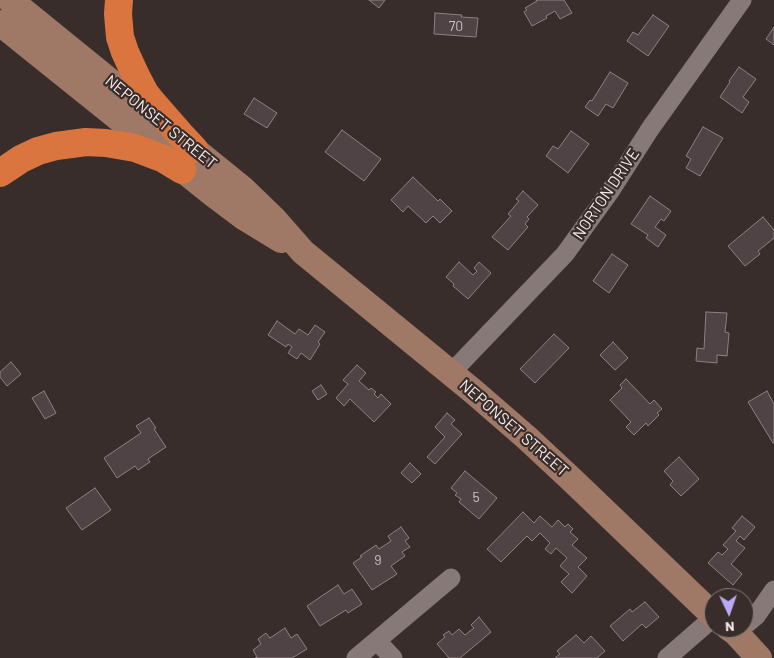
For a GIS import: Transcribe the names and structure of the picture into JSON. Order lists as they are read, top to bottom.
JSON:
{
  "streets": {
    "main road": ["NEPONSET STREET"],
    "street": ["NORTON DRIVE"]
  },
  "crossings": [
    ["NEPONSET STREET", "NORTON DRIVE"]
  ],
  "house_numbers": ["70", "5", "9"],
  "north": "bottom"
}
